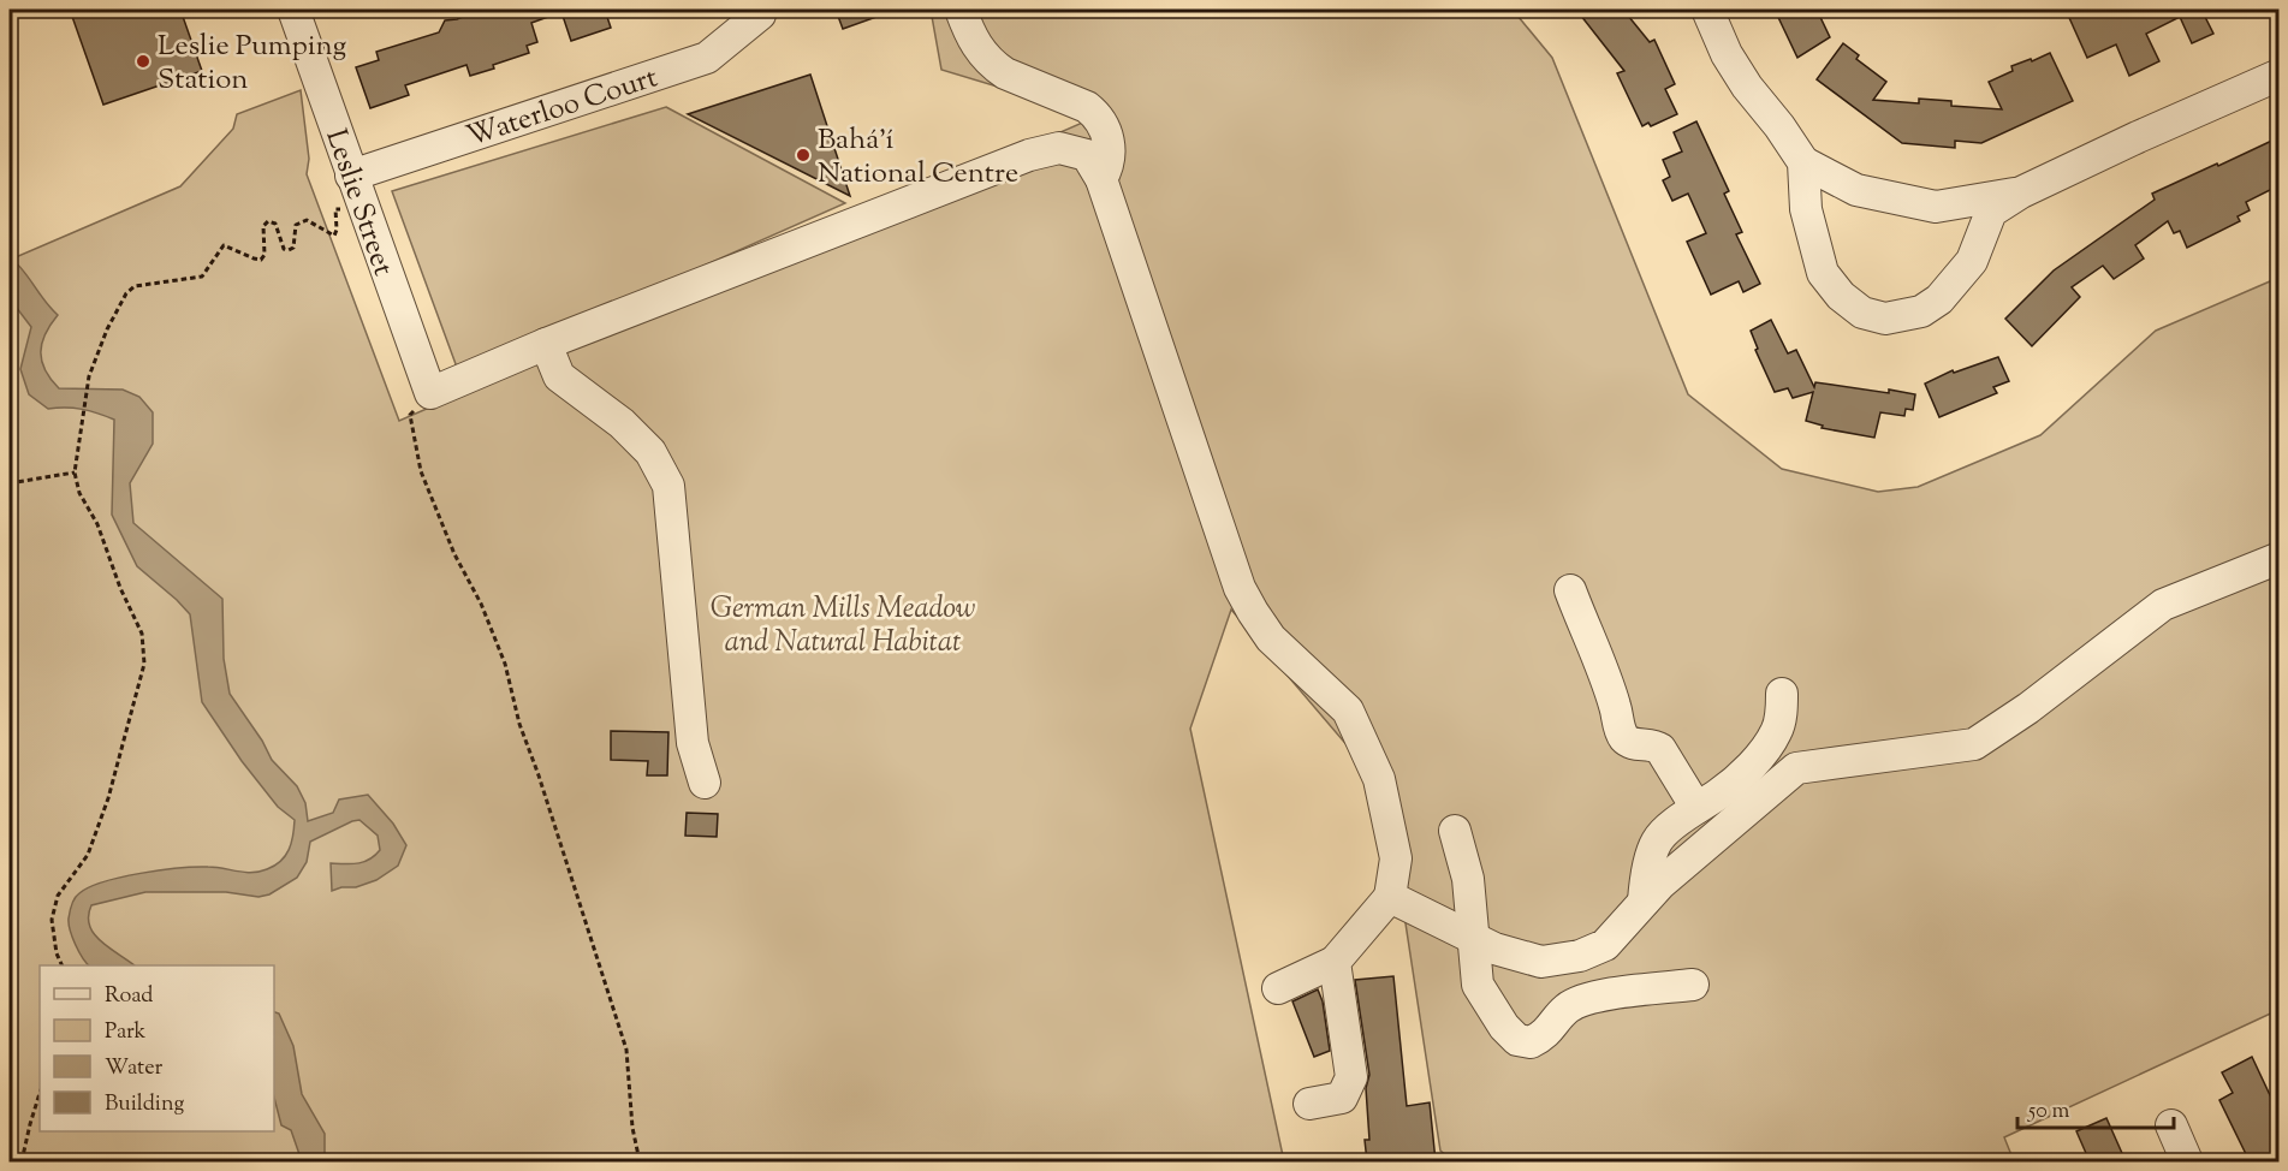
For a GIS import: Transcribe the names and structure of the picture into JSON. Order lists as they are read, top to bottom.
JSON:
{
  "streets": {
    "street": ["Waterloo Court", "Leslie Street"]
  },
  "crossings": [
    ["Waterloo Court", "Leslie Street"]
  ],
  "parks": ["German Mills Meadow and Natural Habitat"],
  "places": ["Leslie Pumping Station", "Bahá'í National Centre"],
  "legend": [
    "Road",
    "Park",
    "Water",
    "Building"
  ],
  "scale_bar": "50 m"
}
